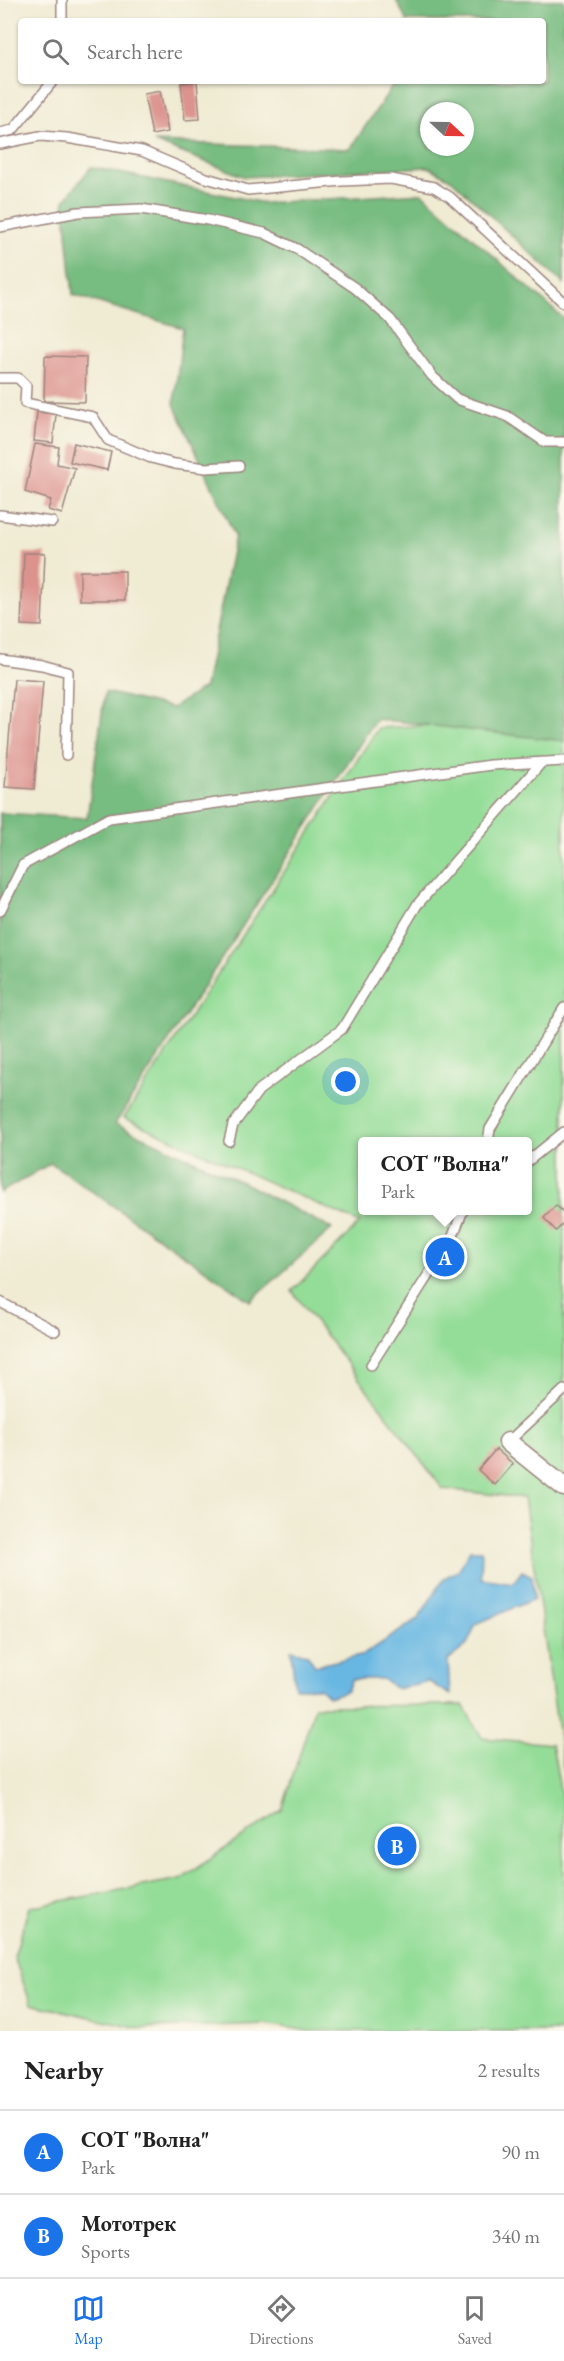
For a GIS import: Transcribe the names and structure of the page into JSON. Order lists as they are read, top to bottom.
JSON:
{
  "north": "right",
  "page": {
    "search": "Search here",
    "popup": ["СОТ \"Волна\"", "Park"],
    "pins": ["A", "B"],
    "heading": ["Nearby", "2 results"],
    "list": [
      {
        "mark": "A",
        "name": "СОТ \"Волна\"",
        "note": "Park",
        "value": "90 m"
      },
      {
        "mark": "B",
        "name": "Мототрек",
        "note": "Sports",
        "value": "340 m"
      }
    ],
    "nav": ["Map", "Directions", "Saved"]
  }
}
